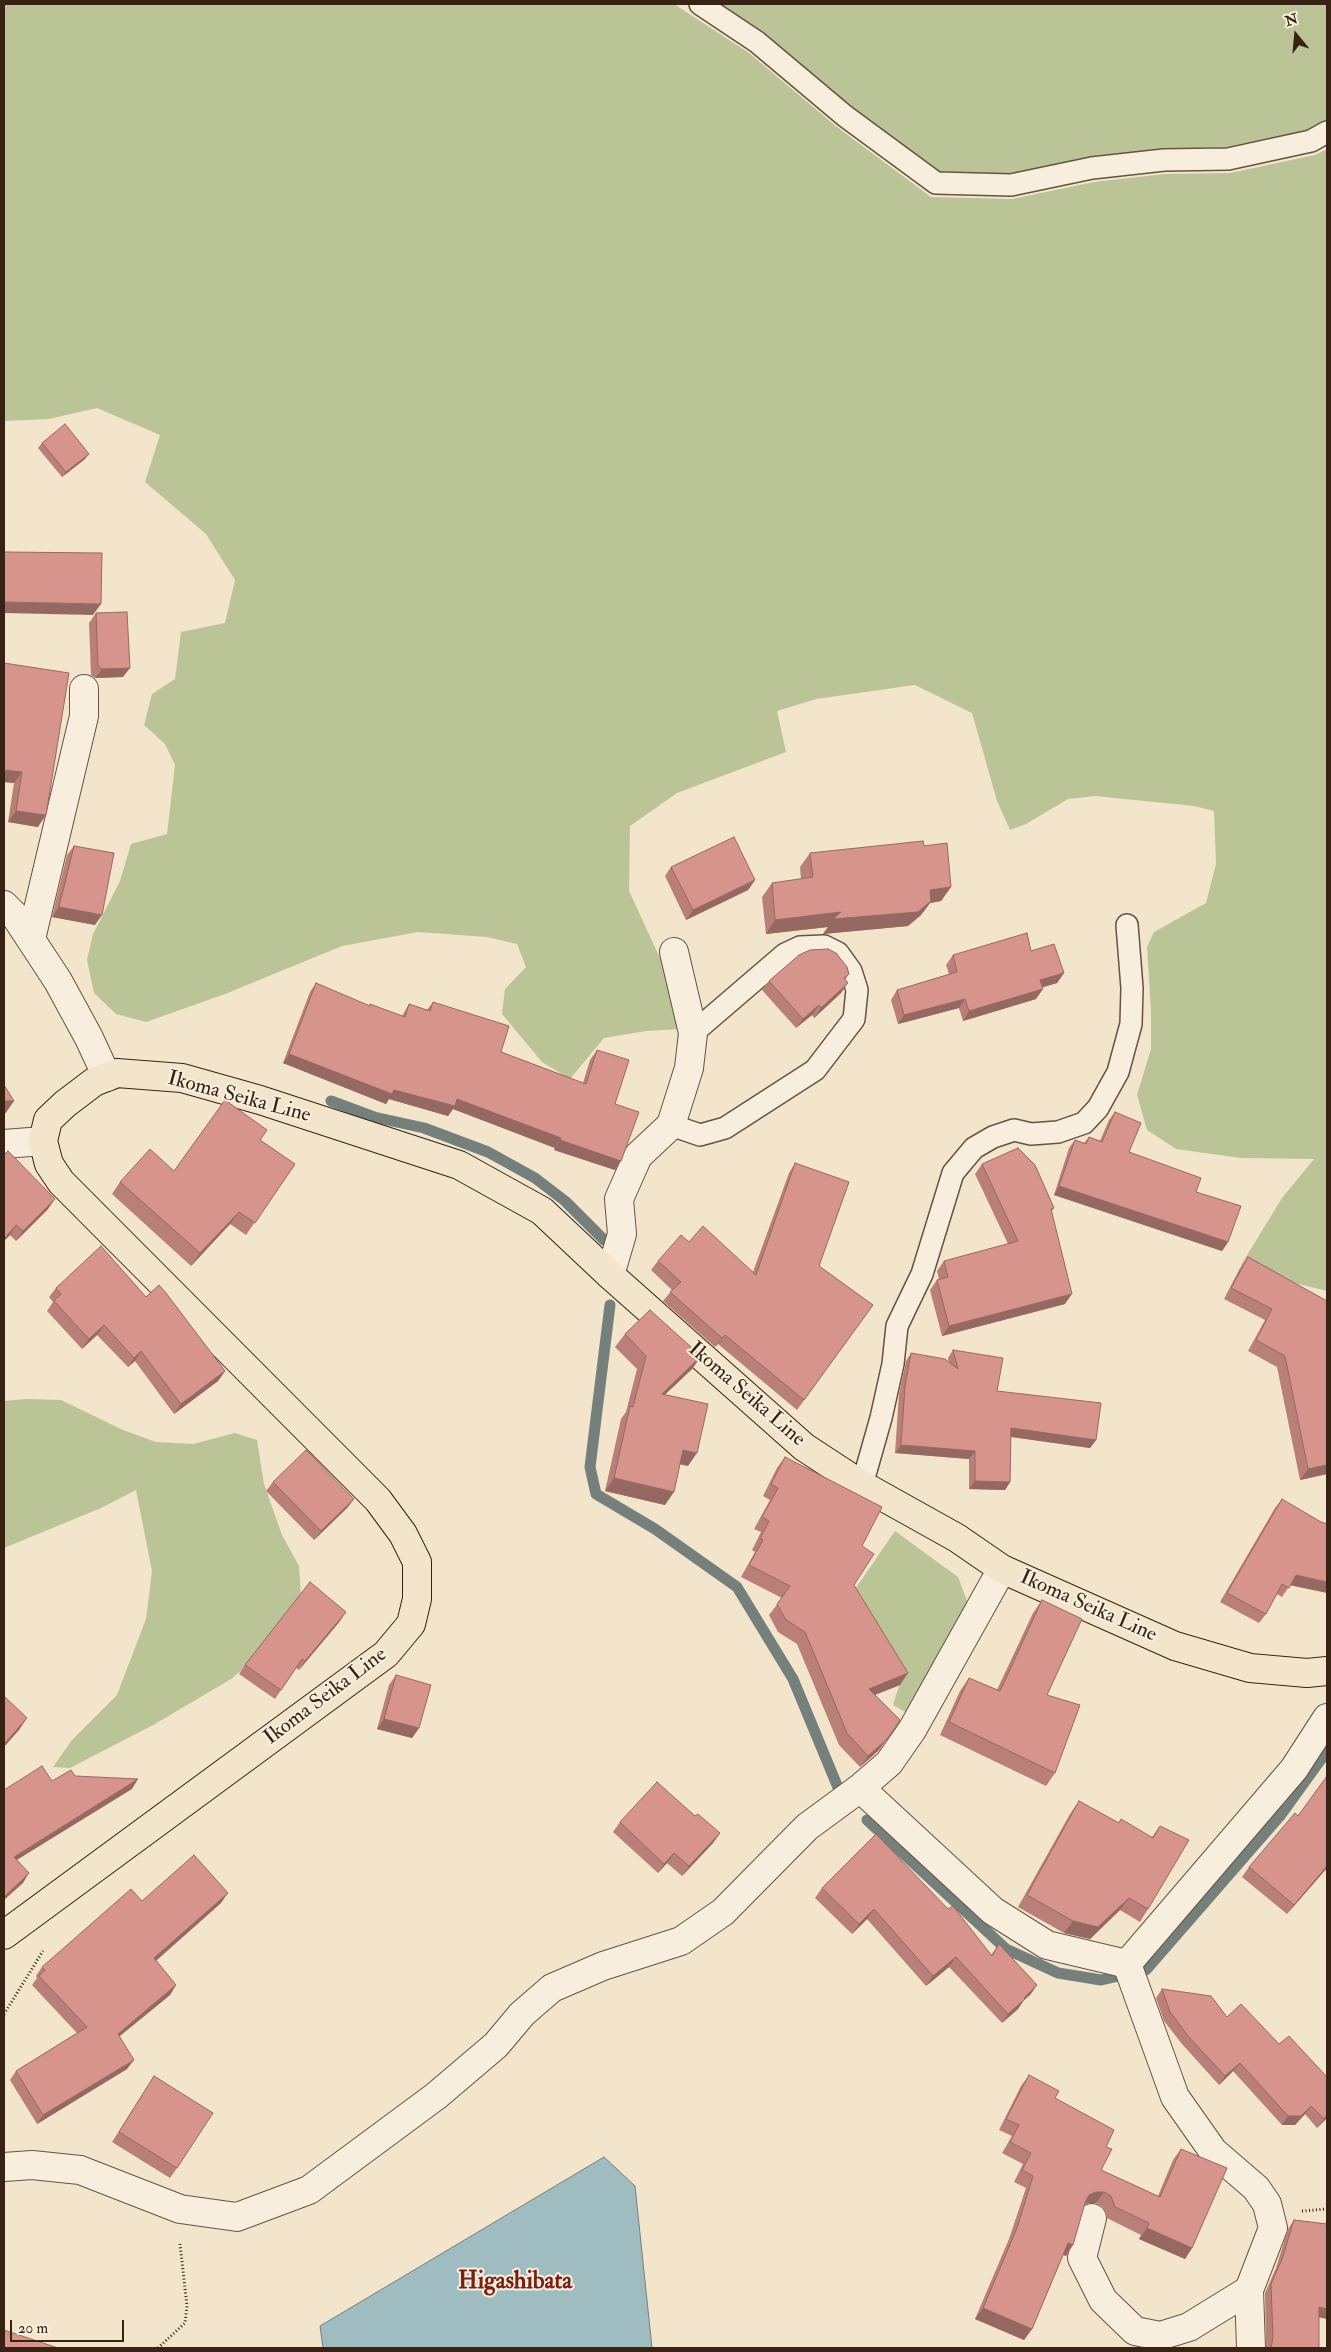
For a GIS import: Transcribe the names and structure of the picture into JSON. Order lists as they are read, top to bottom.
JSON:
{
  "streets": {
    "main road": ["Ikoma Seika Line"]
  },
  "districts": ["Higashibata"],
  "scale_bar": "20 m",
  "north": "top"
}
